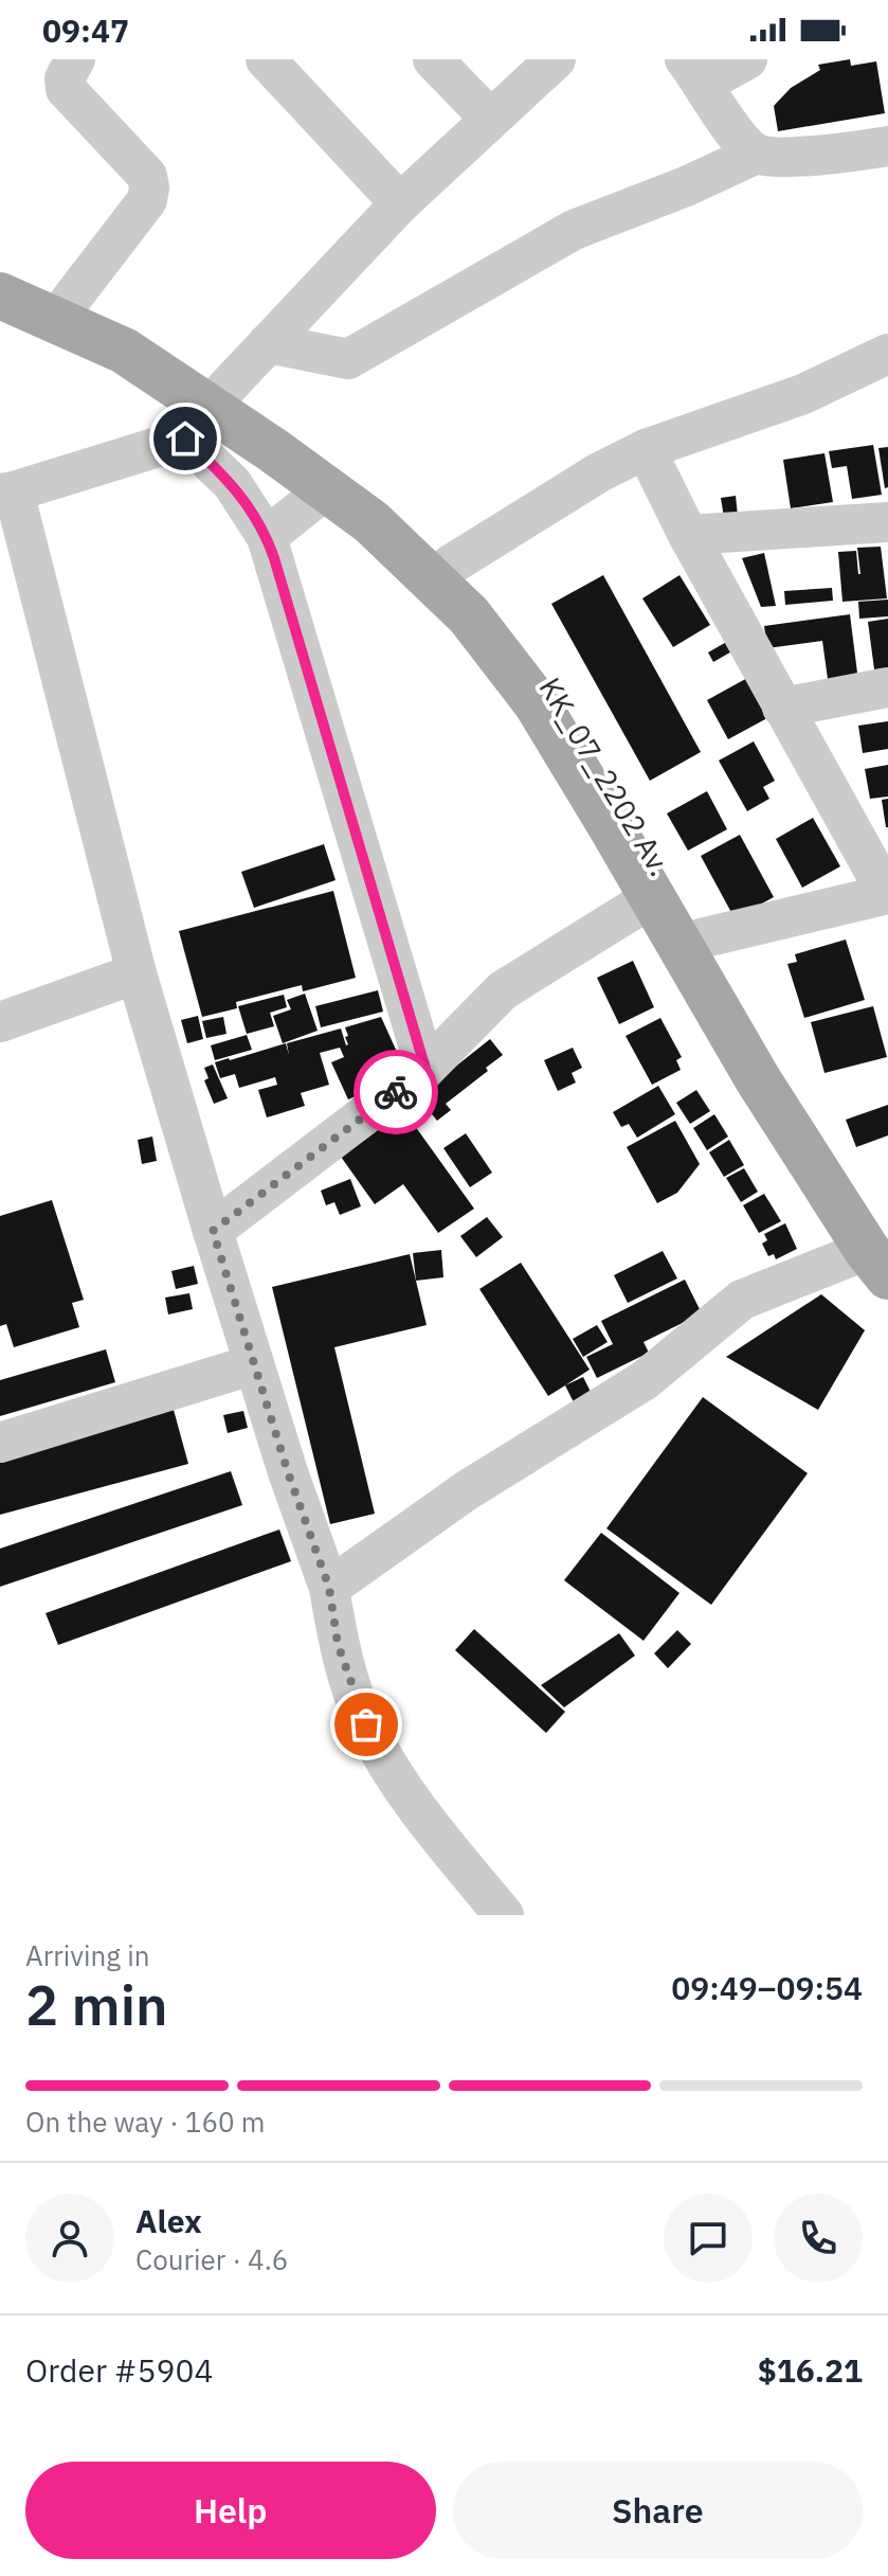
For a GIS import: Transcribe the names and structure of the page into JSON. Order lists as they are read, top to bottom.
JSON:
{
  "streets": {
    "main road": ["KK_07_2202 Av."]
  },
  "page": {
    "status": "09:47",
    "heading": ["2 min", "Arriving in", "09:49–09:54"],
    "panel": [
      "Alex",
      "Courier · 4.6",
      "Order #5904",
      "$16.21"
    ],
    "bar": "On the way · 160 m",
    "buttons": ["Help", "Share"]
  }
}
